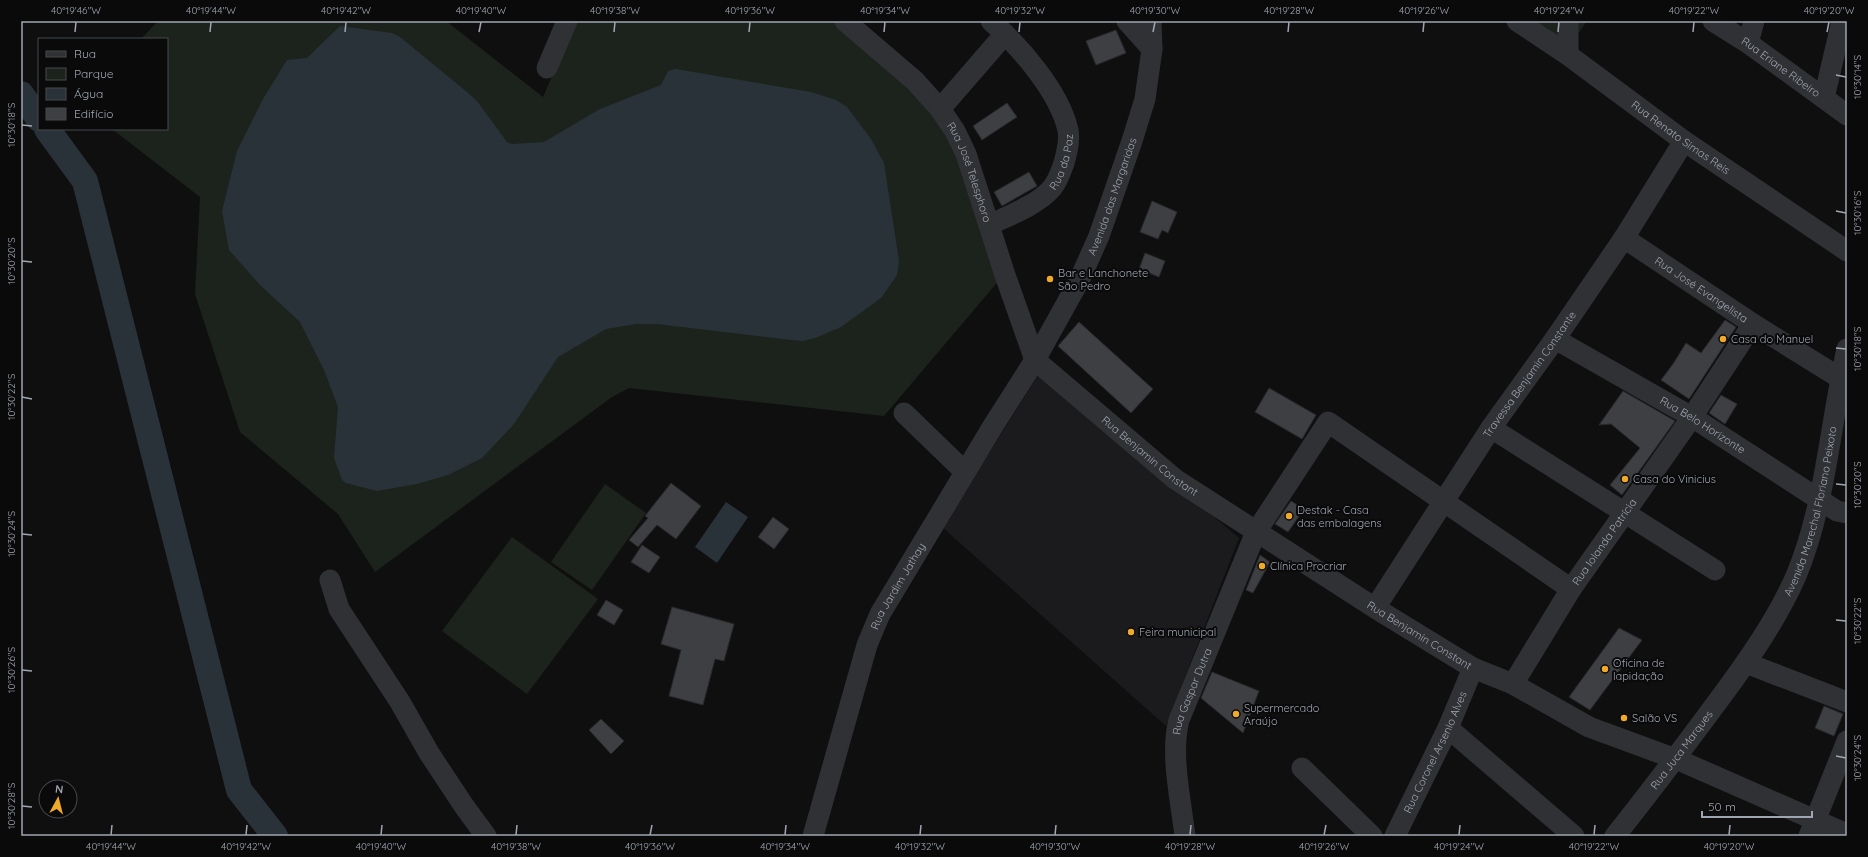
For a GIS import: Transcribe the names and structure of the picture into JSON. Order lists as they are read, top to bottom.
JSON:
{
  "streets": {
    "street": [
      "Rua Eriane Ribeiro",
      "Rua Renato Simas Reis",
      "Rua da Paz",
      "Rua José Telesphoro",
      "Avenida das Margaridas",
      "Rua José Evangelista",
      "Travessa Benjamin Constante",
      "Rua Belo Horizonte",
      "Rua Benjamin Constant",
      "Avenida Marechal Floriano Peixoto",
      "Rua Iolanda Patrícia",
      "Rua Jardim Jathay",
      "Rua Gaspar Dutra",
      "Rua Juca Marques",
      "Rua Coronel Arsenio Alves"
    ]
  },
  "crossings": [
    ["Rua Renato Simas Reis", "Travessa Benjamin Constante"],
    ["Rua da Paz", "Rua José Telesphoro"],
    ["Rua José Telesphoro", "Avenida das Margaridas"],
    ["Rua José Telesphoro", "Rua Benjamin Constant"],
    ["Rua José Telesphoro", "Rua Jardim Jathay"],
    ["Avenida das Margaridas", "Rua Benjamin Constant"],
    ["Avenida das Margaridas", "Rua Jardim Jathay"],
    ["Rua José Evangelista", "Travessa Benjamin Constante"],
    ["Rua José Evangelista", "Avenida Marechal Floriano Peixoto"],
    ["Rua José Evangelista", "Rua Iolanda Patrícia"],
    ["Travessa Benjamin Constante", "Rua Belo Horizonte"],
    ["Travessa Benjamin Constante", "Rua Benjamin Constant"],
    ["Travessa Benjamin Constante", "Rua Gaspar Dutra"],
    ["Rua Belo Horizonte", "Avenida Marechal Floriano Peixoto"],
    ["Rua Belo Horizonte", "Rua Iolanda Patrícia"],
    ["Rua Benjamin Constant", "Rua Iolanda Patrícia"],
    ["Rua Benjamin Constant", "Rua Jardim Jathay"],
    ["Rua Benjamin Constant", "Rua Gaspar Dutra"],
    ["Rua Benjamin Constant", "Rua Juca Marques"],
    ["Rua Benjamin Constant", "Rua Coronel Arsenio Alves"],
    ["Avenida Marechal Floriano Peixoto", "Rua Juca Marques"]
  ],
  "places": [
    "Bar e Lanchonete São Pedro",
    "Casa do Manuel",
    "Casa do Vinicius",
    "Destak - Casa das embalagens",
    "Clínica Procriar",
    "Feira municipal",
    "Oficina de lapidação",
    "Supermercado Araújo",
    "Salão VS"
  ],
  "legend": [
    "Rua",
    "Parque",
    "Água",
    "Edifício"
  ],
  "scale_bar": "50 m",
  "north": "top",
  "coordinates": [
    "40°19'46\"W",
    "40°19'44\"W",
    "40°19'42\"W",
    "40°19'40\"W",
    "40°19'38\"W",
    "40°19'36\"W",
    "40°19'34\"W",
    "40°19'32\"W",
    "40°19'30\"W",
    "40°19'28\"W",
    "40°19'26\"W",
    "40°19'24\"W",
    "40°19'22\"W",
    "40°19'20\"W",
    "10°30'14\"S",
    "10°30'18\"S",
    "10°30'16\"S",
    "10°30'20\"S",
    "10°30'22\"S",
    "10°30'24\"S",
    "10°30'26\"S",
    "10°30'28\"S"
  ]
}
